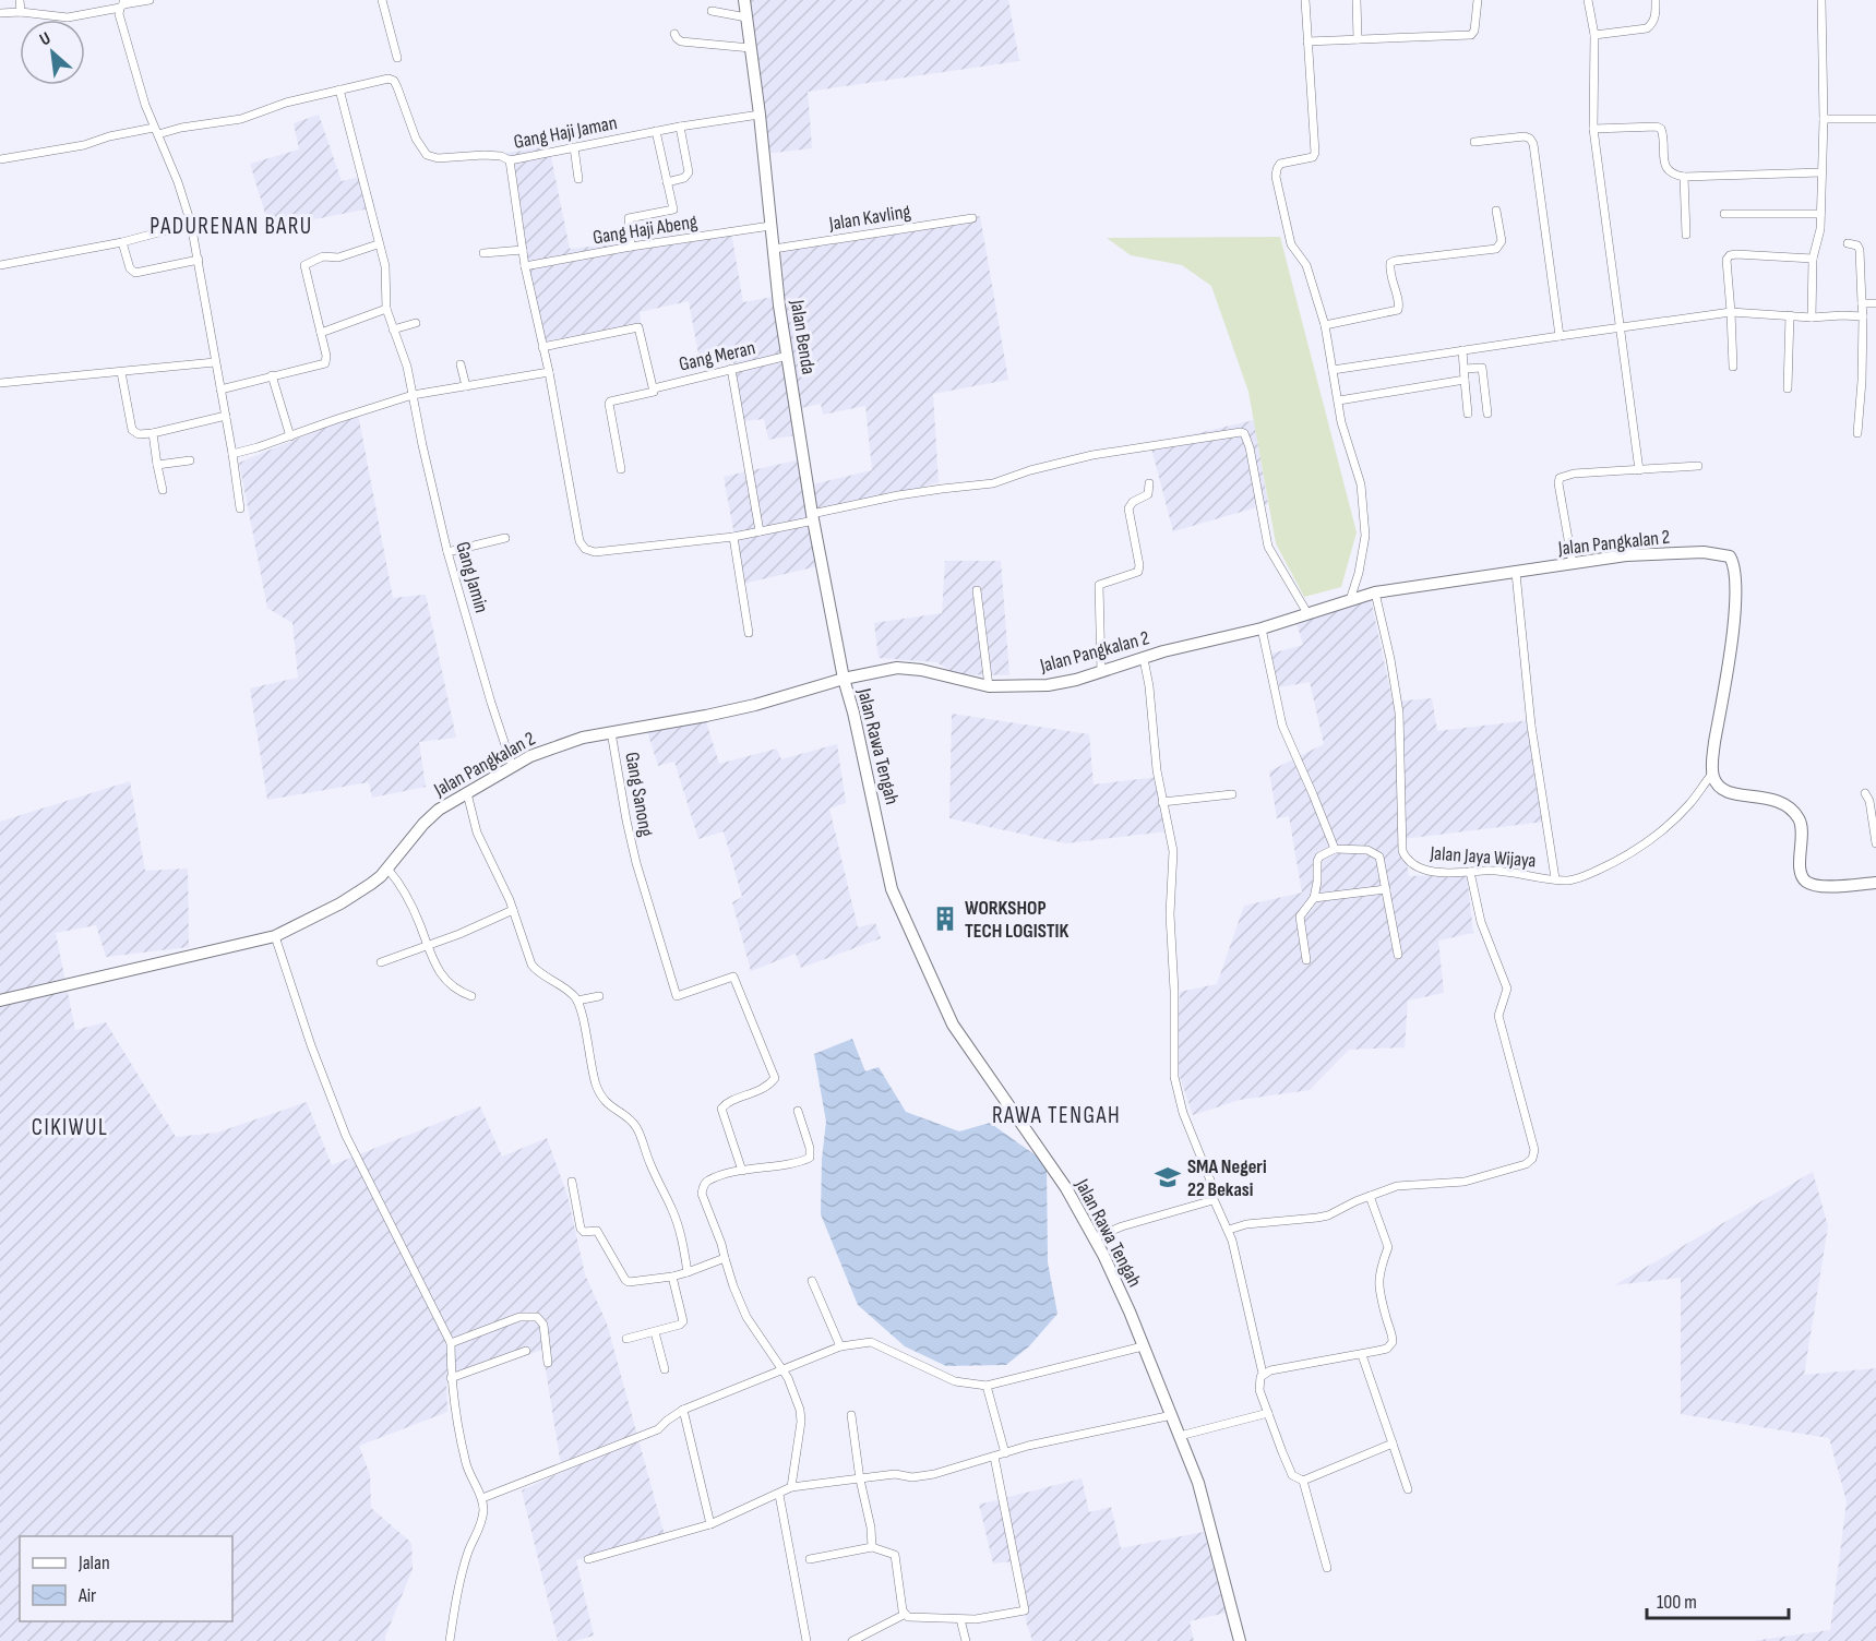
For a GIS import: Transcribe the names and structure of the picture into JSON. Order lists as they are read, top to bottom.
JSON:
{
  "streets": {
    "street": [
      "Gang Haji Jaman",
      "Jalan Kavling",
      "Gang Haji Abeng",
      "Jalan Benda",
      "Gang Meran",
      "Jalan Pangkalan 2",
      "Gang Jamin",
      "Jalan Rawa Tengah",
      "Gang Sanong",
      "Jalan Jaya Wijaya"
    ]
  },
  "crossings": [
    ["Gang Haji Jaman", "Jalan Benda"],
    ["Gang Haji Jaman", "Gang Jamin"],
    ["Jalan Kavling", "Jalan Benda"],
    ["Gang Haji Abeng", "Jalan Benda"],
    ["Jalan Benda", "Gang Meran"],
    ["Jalan Benda", "Jalan Pangkalan 2"],
    ["Jalan Benda", "Jalan Rawa Tengah"],
    ["Jalan Pangkalan 2", "Gang Jamin"],
    ["Jalan Pangkalan 2", "Jalan Rawa Tengah"],
    ["Jalan Pangkalan 2", "Gang Sanong"],
    ["Jalan Pangkalan 2", "Jalan Jaya Wijaya"]
  ],
  "districts": ["PADURENAN BARU", "RAWA TENGAH", "CIKIWUL"],
  "places": {
    "building": ["WORKSHOP TECH LOGISTIK"],
    "school or university": ["SMA Negeri 22 Bekasi"]
  },
  "legend": ["Jalan", "Air"],
  "scale_bar": "100 m",
  "north": "top left"
}
